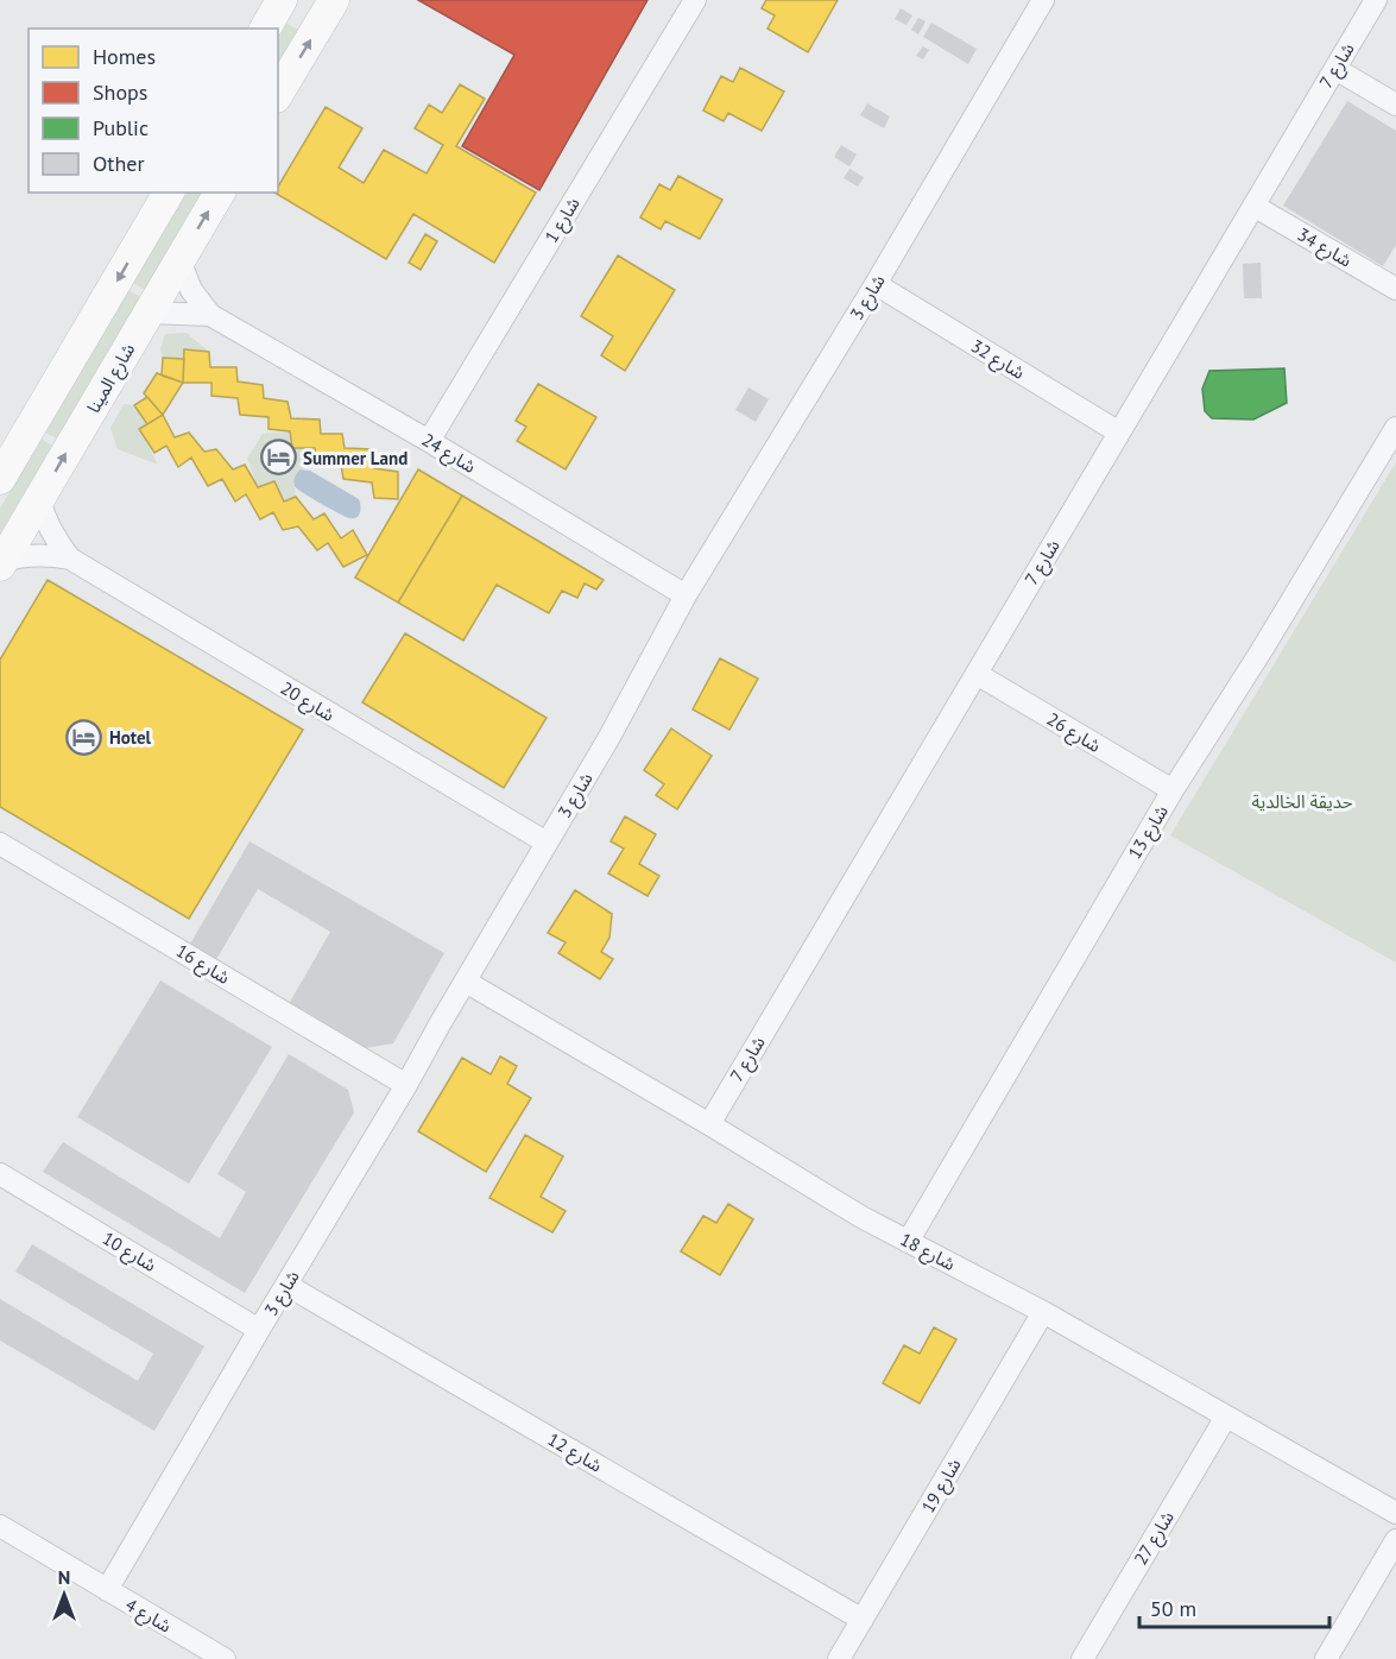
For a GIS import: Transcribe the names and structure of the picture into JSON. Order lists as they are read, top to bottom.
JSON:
{
  "streets": {
    "main road": ["شارع المينا"],
    "street": [
      "شارع 7",
      "شارع 1",
      "شارع 34",
      "شارع 3",
      "شارع 32",
      "شارع 24",
      "شارع 20",
      "شارع 26",
      "شارع 13",
      "شارع 16",
      "شارع 10",
      "شارع 18",
      "شارع 12",
      "شارع 19",
      "شارع 27",
      "شارع 4"
    ]
  },
  "crossings": [
    ["شارع 7", "شارع 34"],
    ["شارع 7", "شارع 32"],
    ["شارع 7", "شارع 26"],
    ["شارع 7", "شارع 18"],
    ["شارع 1", "شارع 24"],
    ["شارع 3", "شارع 32"],
    ["شارع 3", "شارع 24"],
    ["شارع 3", "شارع 20"],
    ["شارع 3", "شارع 16"],
    ["شارع 3", "شارع 10"],
    ["شارع 3", "شارع 18"],
    ["شارع 3", "شارع 12"],
    ["شارع 3", "شارع 4"],
    ["شارع المينا", "شارع 24"],
    ["شارع المينا", "شارع 20"],
    ["شارع 26", "شارع 13"],
    ["شارع 13", "شارع 18"],
    ["شارع 18", "شارع 19"],
    ["شارع 18", "شارع 27"],
    ["شارع 12", "شارع 19"]
  ],
  "parks": ["حديقة الخالدية"],
  "places": {
    "hotel": ["Summer Land", "Hotel"]
  },
  "legend": [
    "Homes",
    "Shops",
    "Public",
    "Other"
  ],
  "scale_bar": "50 m",
  "north": "top"
}
